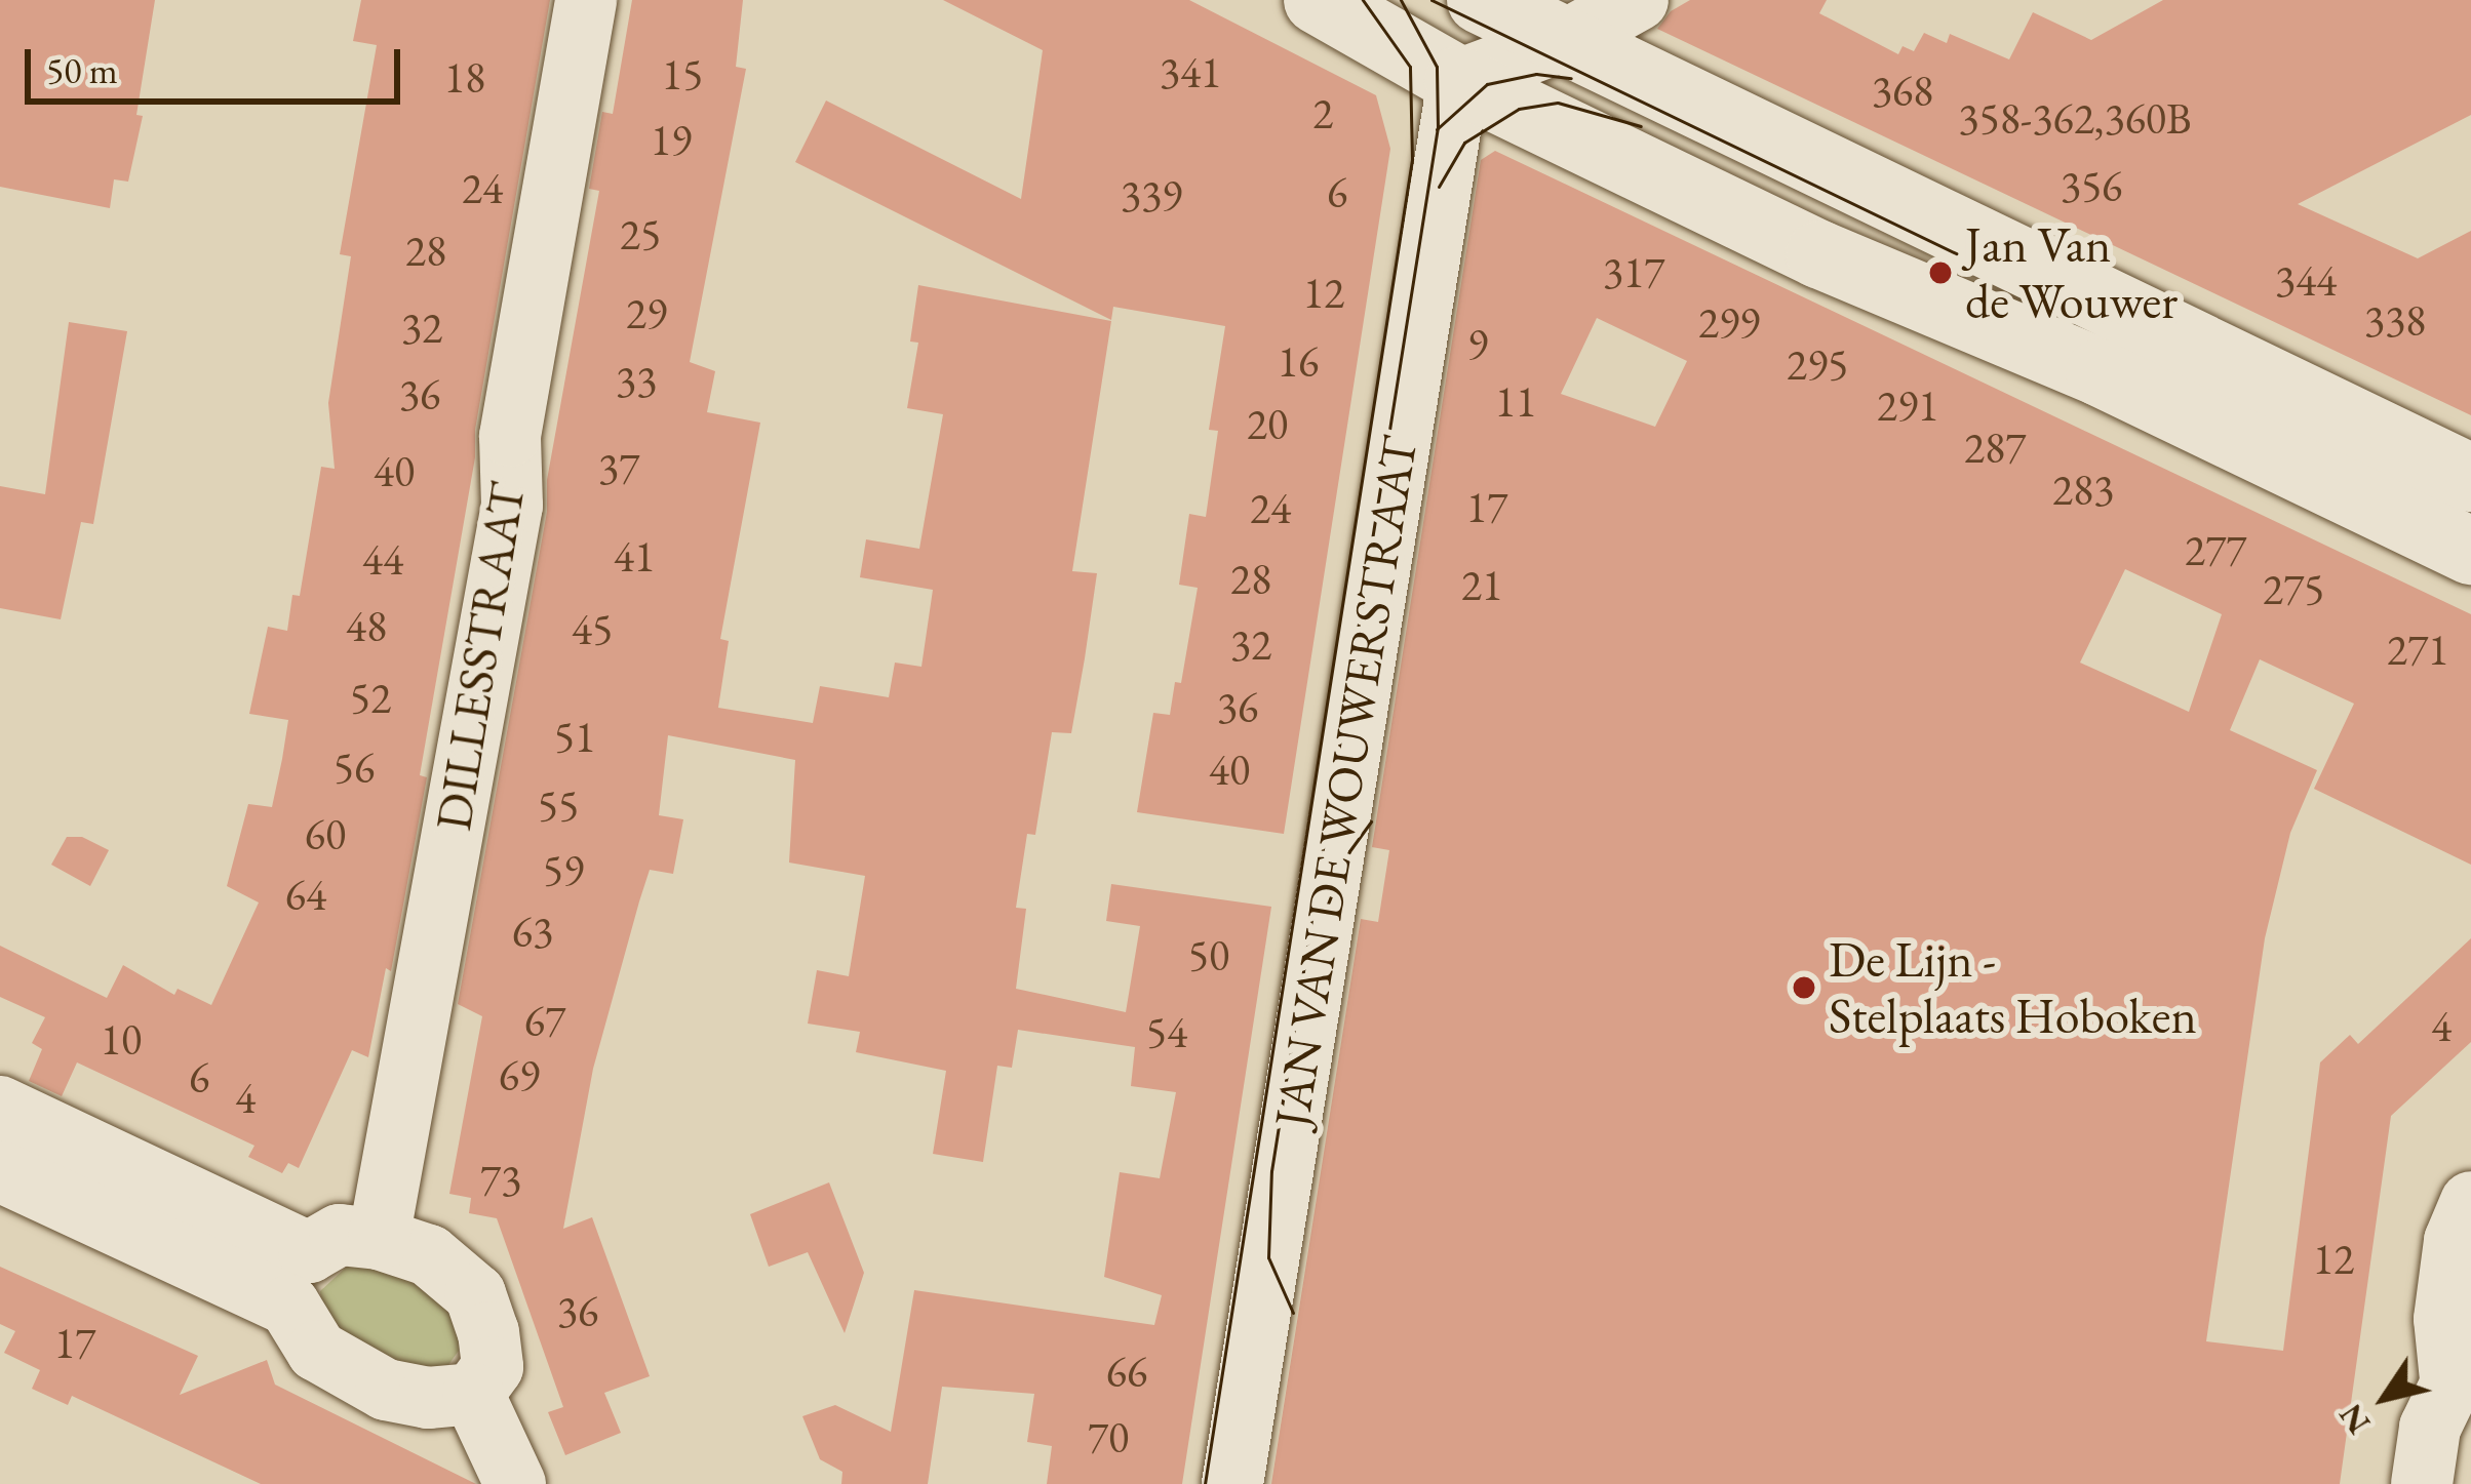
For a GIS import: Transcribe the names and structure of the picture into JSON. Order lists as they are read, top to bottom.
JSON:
{
  "streets": {
    "street": ["DILLESSTRAAT", "JAN VAN DE WOUWERSTRAAT"]
  },
  "places": ["Jan Van de Wouwer", "De Lijn - Stelplaats Hoboken"],
  "house_numbers": [
    "341",
    "15",
    "18",
    "368",
    "2",
    "358-362,360B",
    "19",
    "356",
    "24",
    "6",
    "339",
    "25",
    "28",
    "317",
    "344",
    "12",
    "29",
    "338",
    "299",
    "32",
    "9",
    "16",
    "295",
    "33",
    "36",
    "11",
    "291",
    "20",
    "287",
    "37",
    "40",
    "283",
    "17",
    "24",
    "277",
    "41",
    "44",
    "28",
    "21",
    "275",
    "48",
    "45",
    "32",
    "271",
    "52",
    "36",
    "51",
    "56",
    "40",
    "55",
    "60",
    "59",
    "64",
    "63",
    "50",
    "67",
    "4",
    "54",
    "10",
    "69",
    "6",
    "4",
    "73",
    "12",
    "36",
    "17",
    "66",
    "70"
  ],
  "scale_bar": "50 m",
  "north": "bottom left"
}
